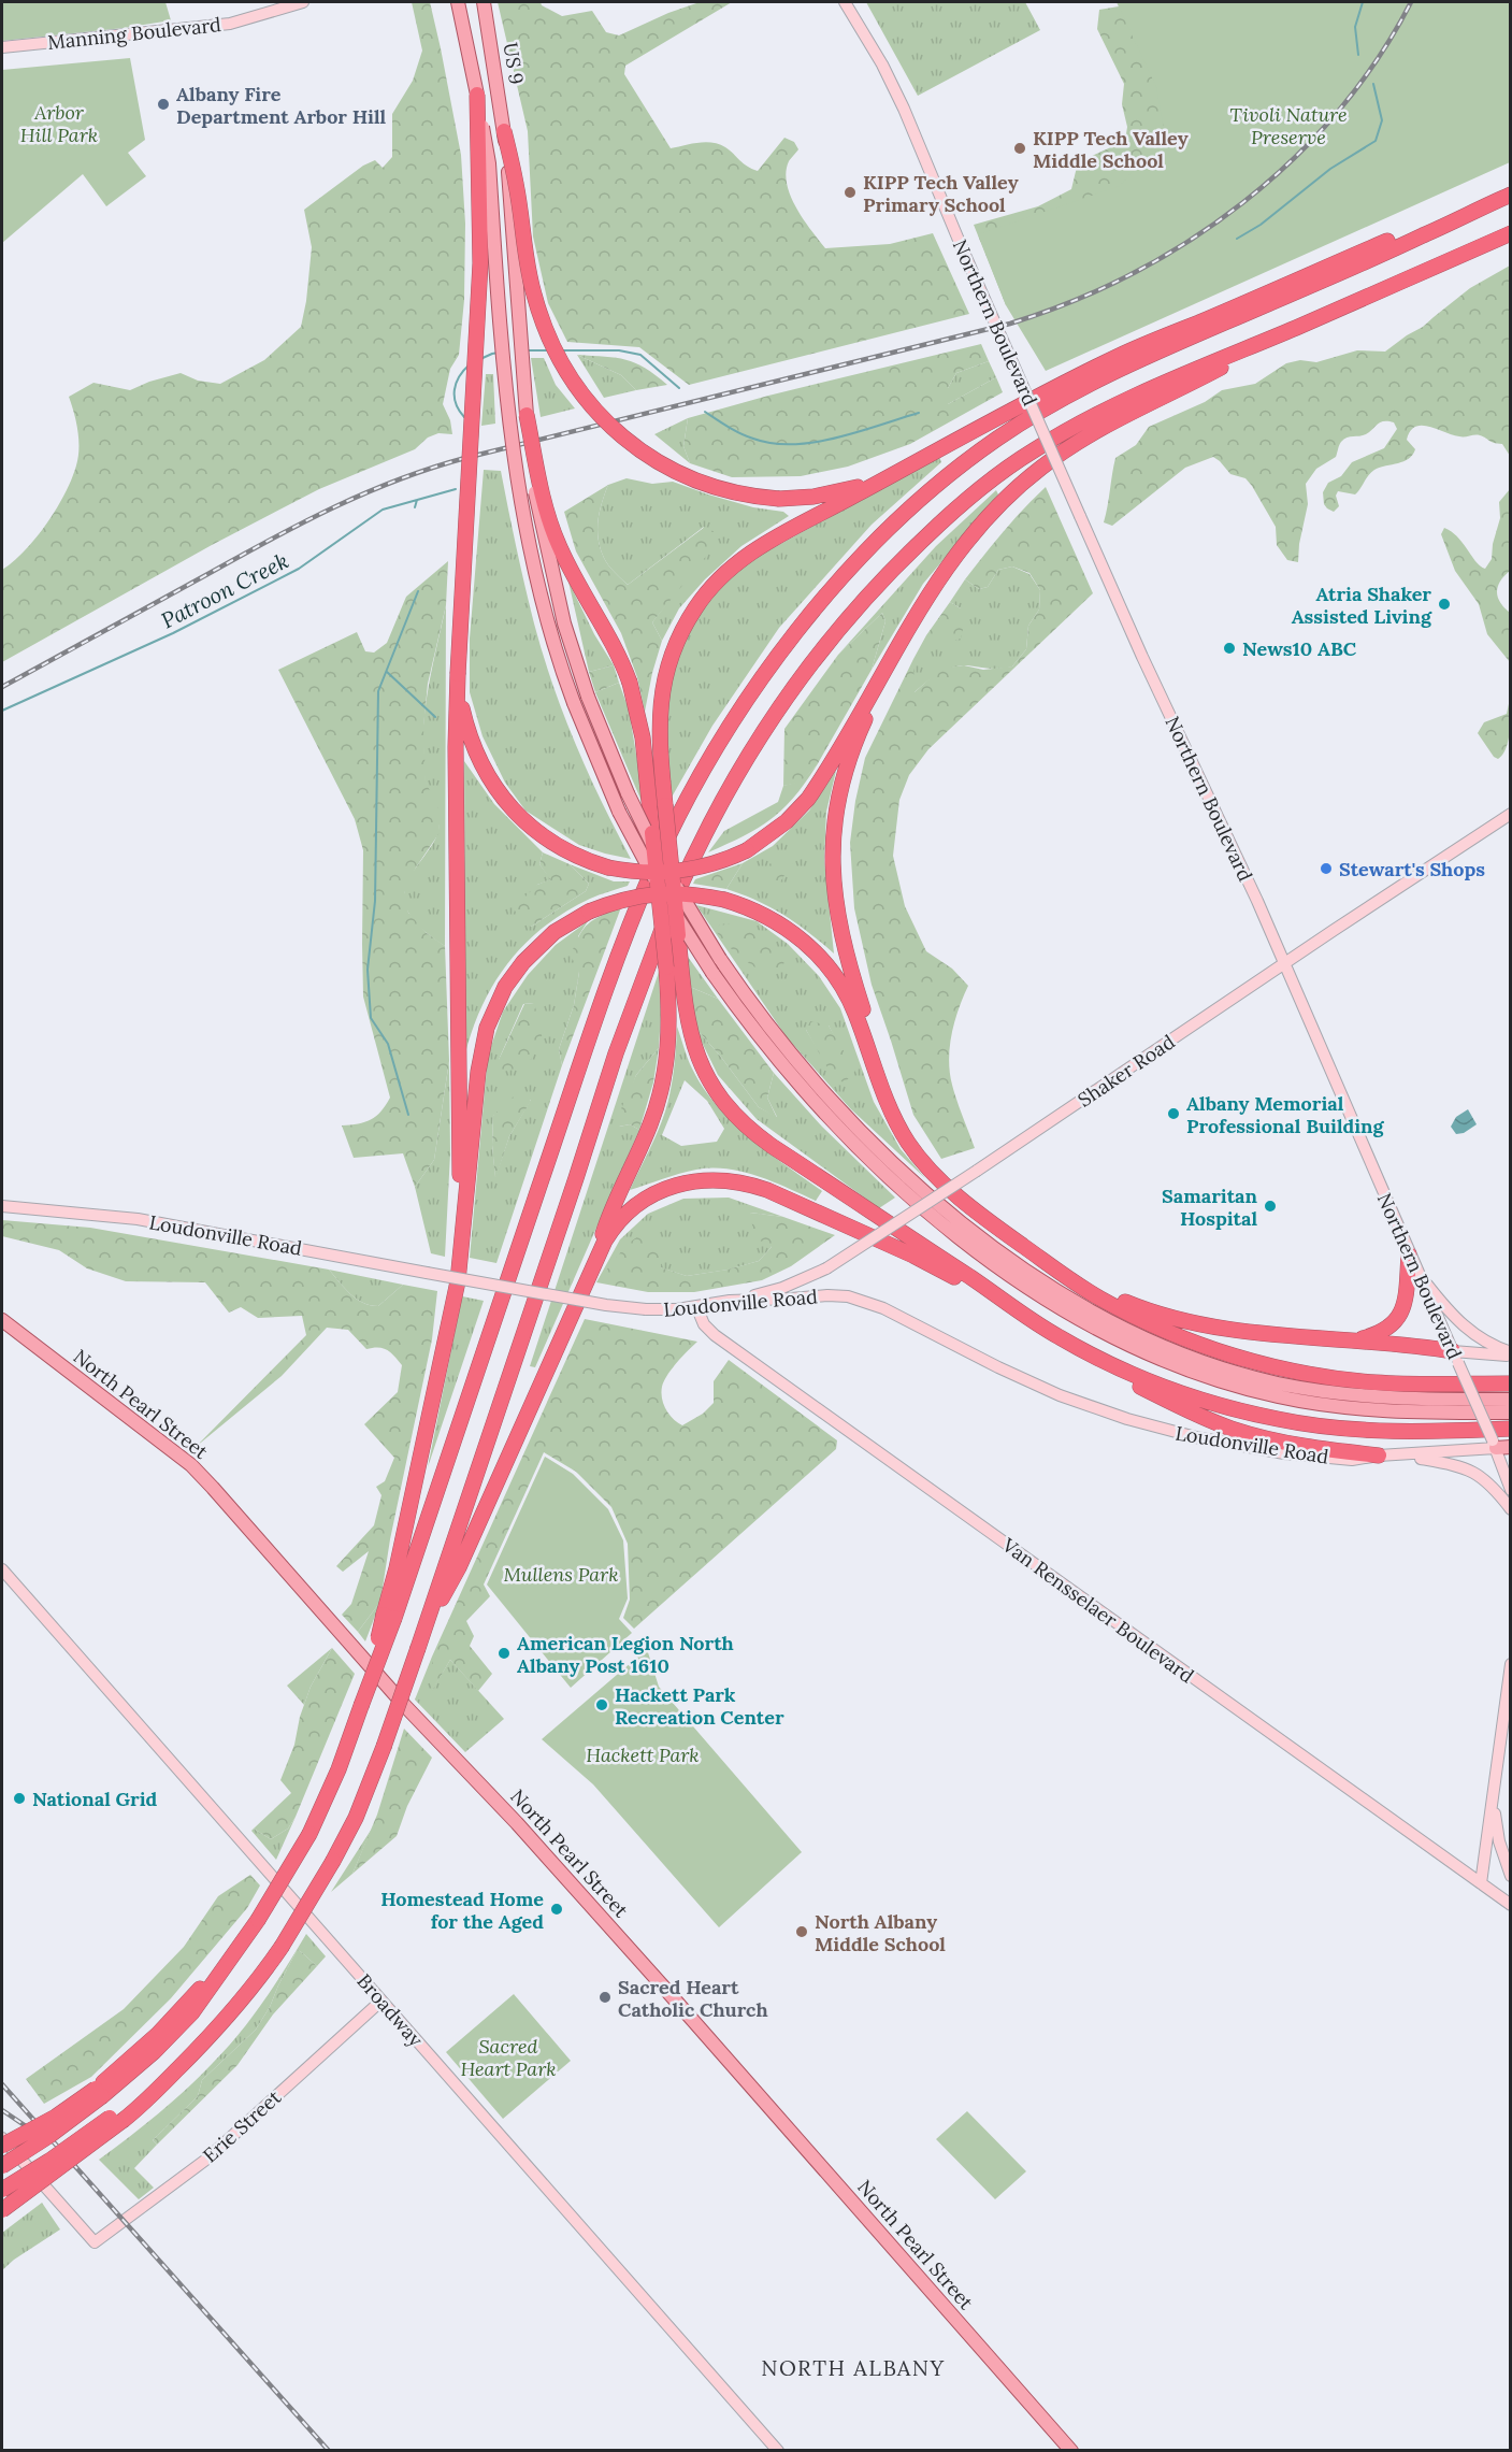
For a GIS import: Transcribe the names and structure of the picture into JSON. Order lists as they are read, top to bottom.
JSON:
{
  "streets": {
    "main road": ["US 9", "North Pearl Street"],
    "street": [
      "Manning Boulevard",
      "Northern Boulevard",
      "Shaker Road",
      "Loudonville Road",
      "Van Rensselaer Boulevard",
      "Broadway",
      "Erie Street"
    ]
  },
  "crossings": [
    ["Northern Boulevard", "Shaker Road"],
    ["Northern Boulevard", "Loudonville Road"],
    ["Shaker Road", "Loudonville Road"],
    ["Loudonville Road", "Van Rensselaer Boulevard"],
    ["Broadway", "Erie Street"]
  ],
  "districts": ["NORTH ALBANY"],
  "water": ["Patroon Creek"],
  "parks": [
    "Arbor Hill Park",
    "Tivoli Nature Preserve",
    "Mullens Park",
    "Hackett Park",
    "Sacred Heart Park"
  ],
  "places": [
    "Albany Fire Department Arbor Hill",
    "KIPP Tech Valley Middle School",
    "KIPP Tech Valley Primary School",
    "Atria Shaker Assisted Living",
    "News10 ABC",
    "Stewart's Shops",
    "Albany Memorial Professional Building",
    "Samaritan Hospital",
    "American Legion North Albany Post 1610",
    "Hackett Park Recreation Center",
    "National Grid",
    "Homestead Home for the Aged",
    "North Albany Middle School",
    "Sacred Heart Catholic Church"
  ]
}
